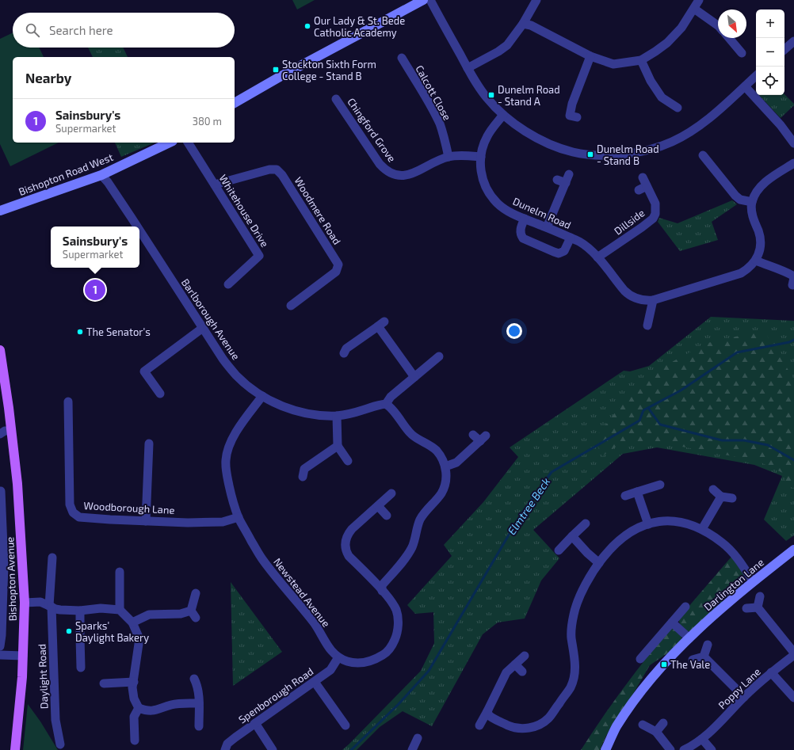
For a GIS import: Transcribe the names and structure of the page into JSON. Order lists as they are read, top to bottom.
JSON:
{
  "streets": {
    "main road": ["Bishopton Avenue"],
    "street": [
      "Calcott Close",
      "Chingford Grove",
      "Bishopton Road West",
      "Whitehouse Drive",
      "Woodmere Road",
      "Dunelm Road",
      "Dillside",
      "Barlborough Avenue",
      "Woodborough Lane",
      "Darlington Lane",
      "Newstead Avenue",
      "Daylight Road",
      "Poppy Lane",
      "Spenborough Road"
    ]
  },
  "crossings": [
    ["Calcott Close", "Chingford Grove"],
    ["Chingford Grove", "Dunelm Road"],
    ["Bishopton Road West", "Barlborough Avenue"],
    ["Whitehouse Drive", "Woodmere Road"],
    ["Dunelm Road", "Dillside"],
    ["Barlborough Avenue", "Newstead Avenue"],
    ["Woodborough Lane", "Newstead Avenue"],
    ["Newstead Avenue", "Spenborough Road"]
  ],
  "water": ["Elmtree Beck"],
  "places": {
    "other": ["Our Lady & St. Bede Catholic Academy", "The Senator's", "Sparks' Daylight Bakery"],
    "transit": [
      "Stockton Sixth Form College - Stand B",
      "Dunelm Road - Stand A",
      "Dunelm Road - Stand B",
      "The Vale"
    ]
  },
  "north": "bottom right",
  "page": {
    "map_buttons": ["+", "−"],
    "search": "Search here",
    "heading": "Nearby",
    "list": [
      {
        "mark": "1",
        "name": "Sainsbury's",
        "note": "Supermarket",
        "value": "380 m"
      }
    ],
    "popup": ["Sainsbury's", "Supermarket"],
    "pins": "1"
  }
}
